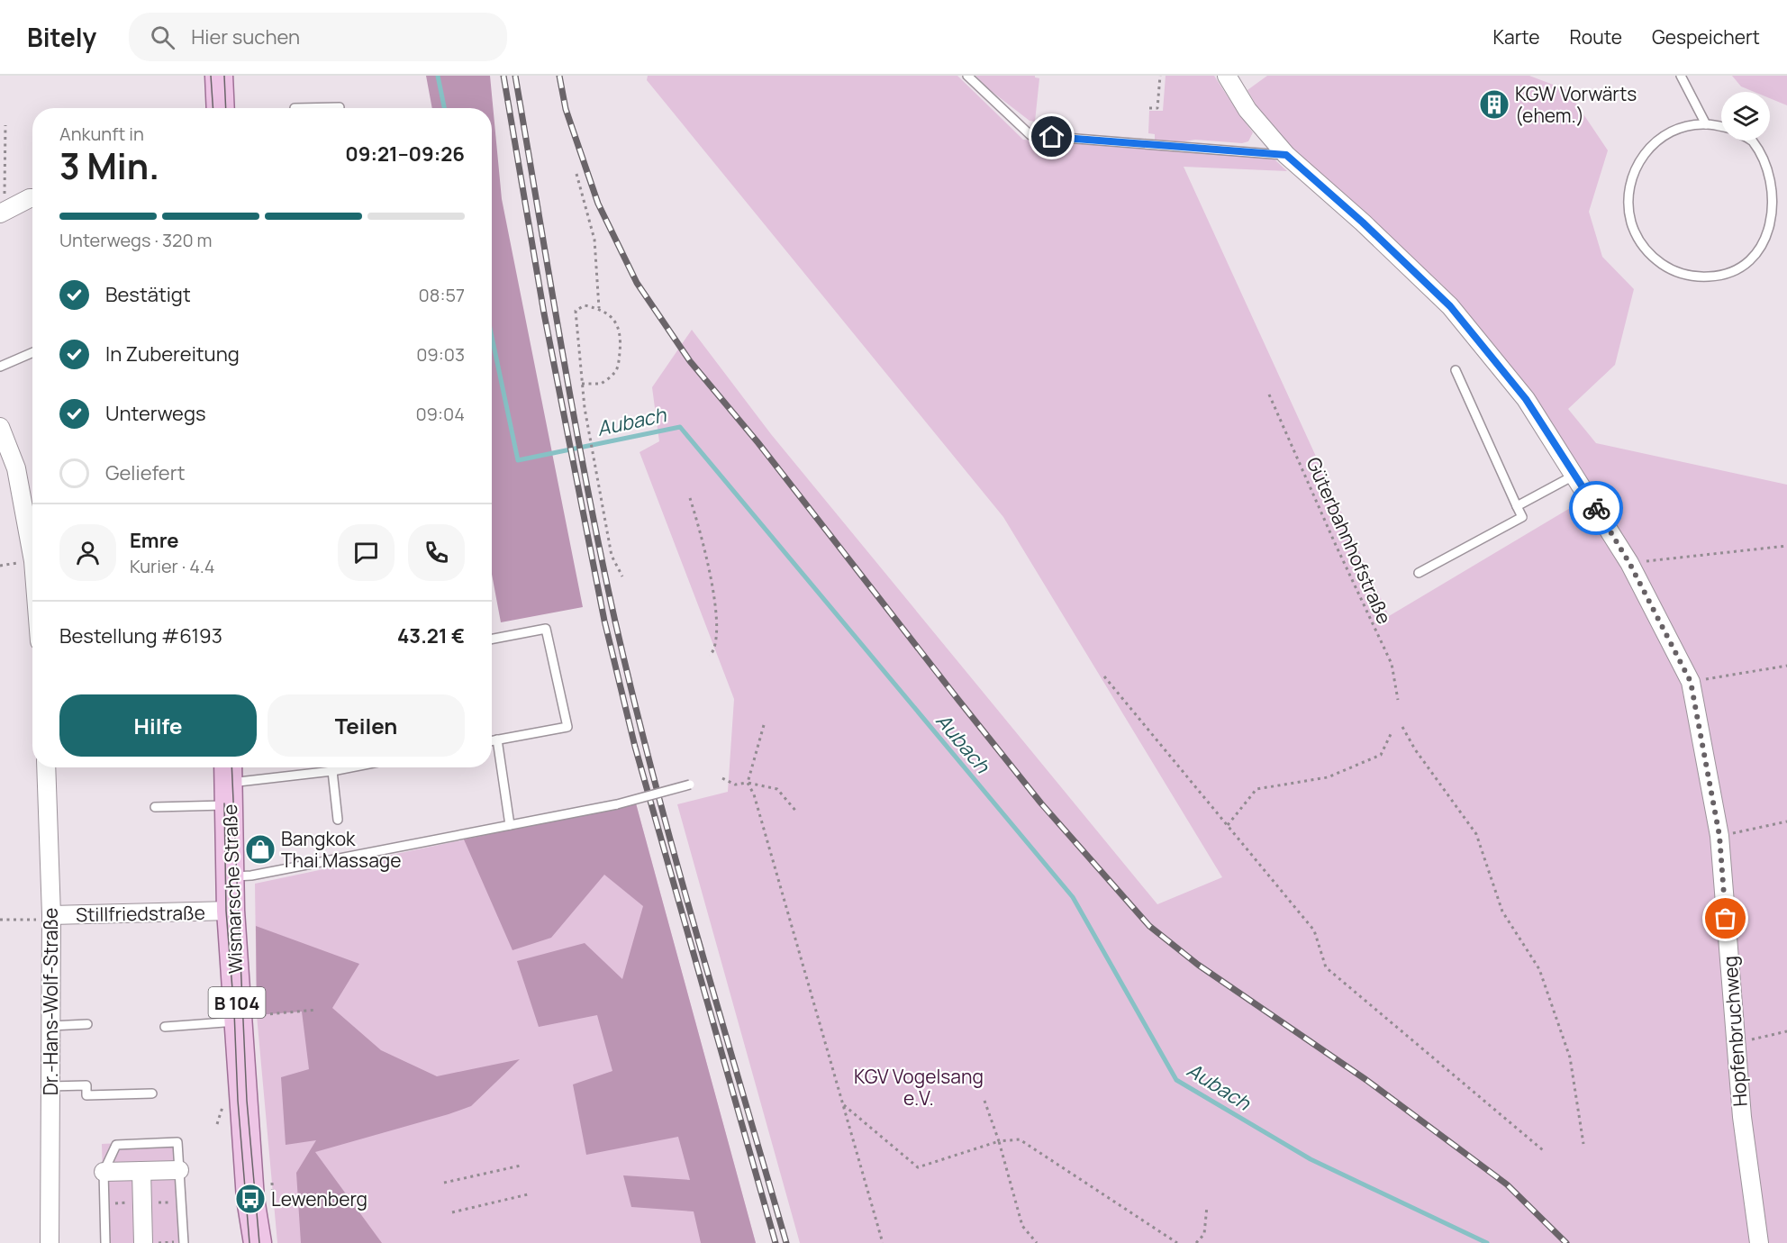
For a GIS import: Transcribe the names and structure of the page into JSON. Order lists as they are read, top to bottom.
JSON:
{
  "streets": {
    "main road": ["Wismarsche Straße", "B 104"],
    "street": ["Stillfriedstraße", "Dr.-Hans-Wolf-Straße", "Hopfenbruchweg"],
    "path": ["Güterbahnhofstraße"]
  },
  "crossings": [
    ["Wismarsche Straße", "Stillfriedstraße"],
    ["Stillfriedstraße", "Dr.-Hans-Wolf-Straße"]
  ],
  "water": ["Aubach"],
  "parks": ["KGV Vogelsang e.V."],
  "places": {
    "building": ["KGW Vorwärts (ehem.)"],
    "shop": ["Bangkok Thai Massage"],
    "bus stop": ["Lewenberg"]
  },
  "page": {
    "header": "Bitely",
    "search": "Hier suchen",
    "nav": ["Karte", "Route", "Gespeichert"],
    "heading": ["3 Min.", "Ankunft in", "09:21–09:26"],
    "panel": [
      "Emre",
      "Kurier · 4.4",
      "Bestellung #6193",
      "43.21 €"
    ],
    "bar": "Unterwegs · 320 m",
    "list": [
      ["Bestätigt", "08:57"],
      ["In Zubereitung", "09:03"],
      ["Unterwegs", "09:04"],
      "Geliefert"
    ],
    "buttons": ["Hilfe", "Teilen"]
  }
}
